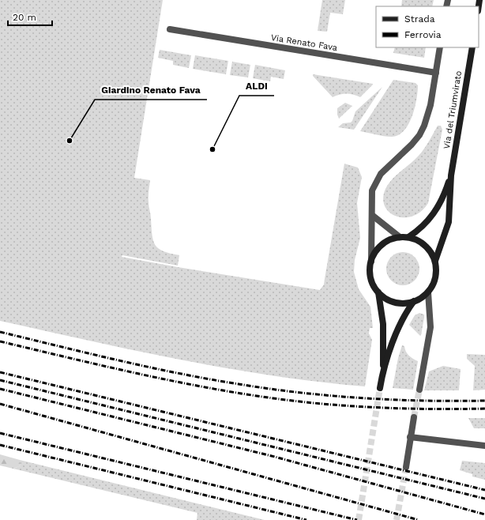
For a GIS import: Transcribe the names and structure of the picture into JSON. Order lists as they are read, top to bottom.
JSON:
{
  "streets": {
    "main road": ["Via del Triumvirato"],
    "street": ["Via Renato Fava"]
  },
  "places": ["Giardino Renato Fava", "ALDI"],
  "legend": ["Strada", "Ferrovia"],
  "scale_bar": "20 m"
}
